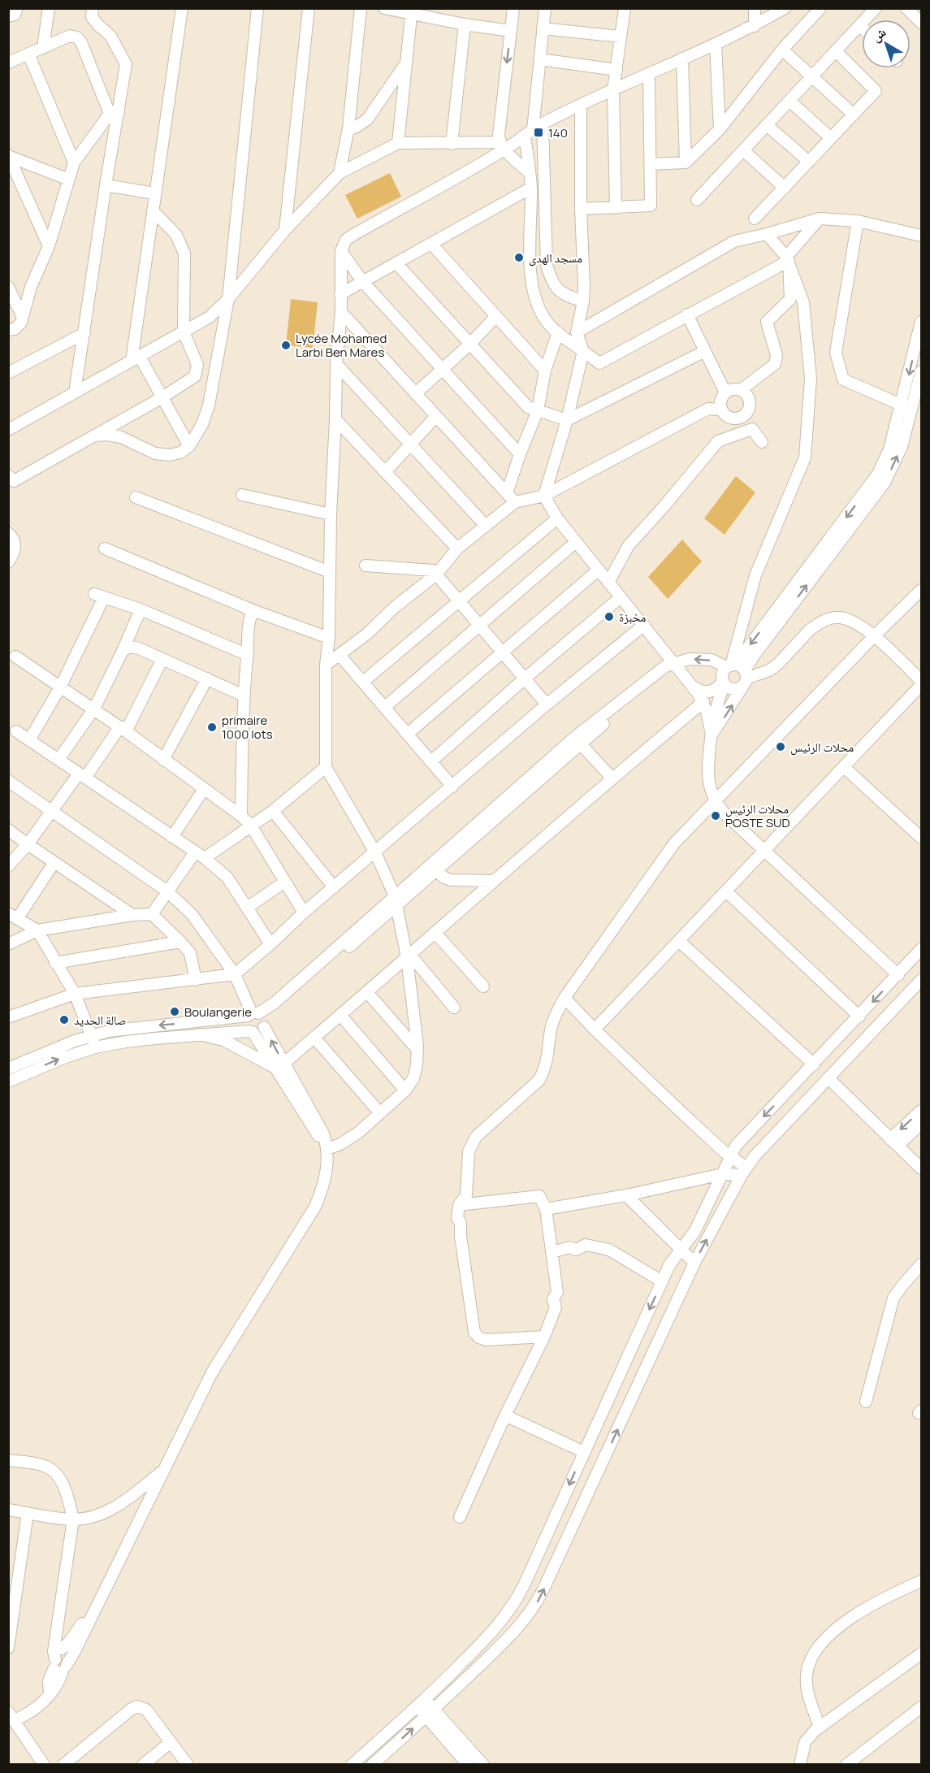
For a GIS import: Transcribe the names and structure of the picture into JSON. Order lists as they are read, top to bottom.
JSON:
{
  "places": {
    "transit": ["140"],
    "other": [
      "مسجد الهدى",
      "Lycée Mohamed Larbi Ben Mares",
      "مخبزة",
      "primaire 1000 lots",
      "محلات الرئيس",
      "محلات الرئيس POSTE SUD",
      "Boulangerie",
      "صالة الحديد"
    ]
  },
  "north": "top left"
}
